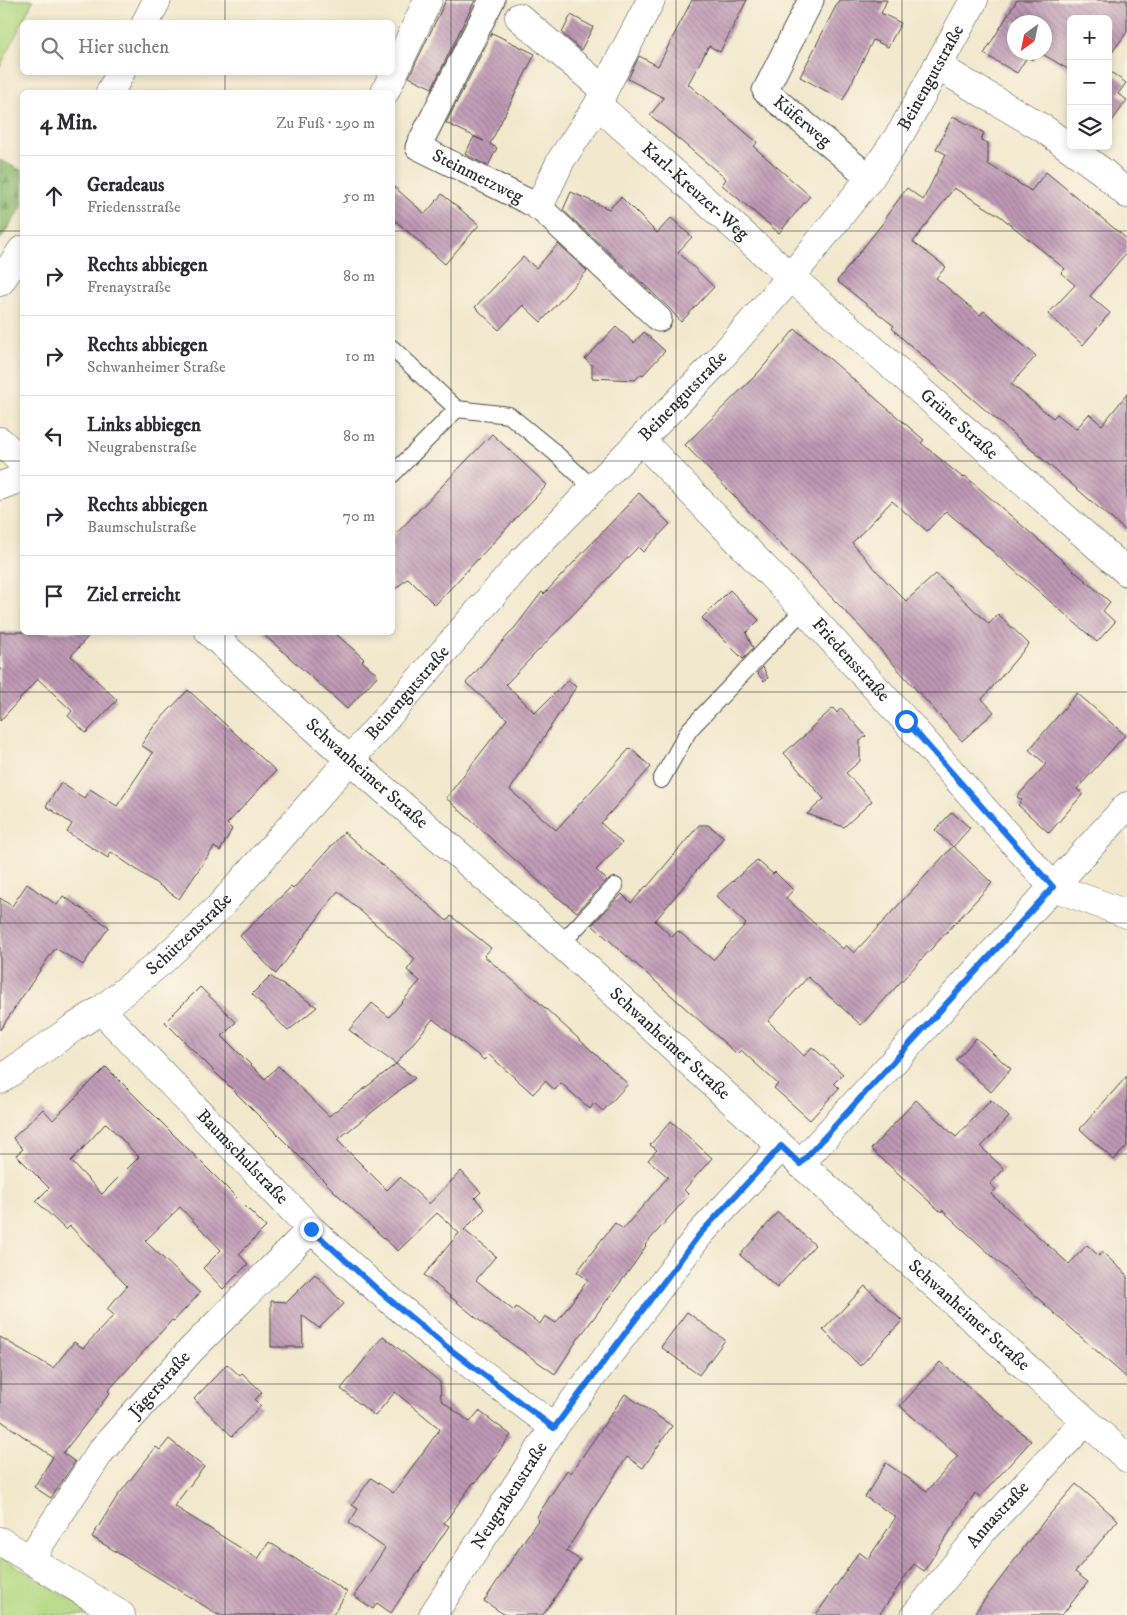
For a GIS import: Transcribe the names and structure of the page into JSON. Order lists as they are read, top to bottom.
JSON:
{
  "streets": {
    "street": [
      "Beinengutstraße",
      "Küferweg",
      "Steinmetzweg",
      "Karl-Kreuzer-Weg",
      "Grüne Straße",
      "Friedensstraße",
      "Schwanheimer Straße",
      "Schützenstraße",
      "Baumschulstraße",
      "Jägerstraße",
      "Neugrabenstraße",
      "Annastraße"
    ]
  },
  "crossings": [
    ["Beinengutstraße", "Küferweg"],
    ["Beinengutstraße", "Karl-Kreuzer-Weg"],
    ["Beinengutstraße", "Grüne Straße"],
    ["Beinengutstraße", "Friedensstraße"],
    ["Beinengutstraße", "Schwanheimer Straße"],
    ["Beinengutstraße", "Schützenstraße"],
    ["Karl-Kreuzer-Weg", "Grüne Straße"],
    ["Friedensstraße", "Neugrabenstraße"],
    ["Schwanheimer Straße", "Schützenstraße"],
    ["Schwanheimer Straße", "Neugrabenstraße"],
    ["Schwanheimer Straße", "Annastraße"],
    ["Schützenstraße", "Baumschulstraße"],
    ["Baumschulstraße", "Jägerstraße"],
    ["Baumschulstraße", "Neugrabenstraße"]
  ],
  "north": "bottom left",
  "page": {
    "map_buttons": ["+", "−"],
    "search": "Hier suchen",
    "heading": ["4 Min.", "Zu Fuß · 290 m"],
    "list": [
      ["Geradeaus", "Friedensstraße", "50 m"],
      ["Rechts abbiegen", "Frenaystraße", "80 m"],
      ["Rechts abbiegen", "Schwanheimer Straße", "10 m"],
      ["Links abbiegen", "Neugrabenstraße", "80 m"],
      ["Rechts abbiegen", "Baumschulstraße", "70 m"],
      "Ziel erreicht"
    ]
  }
}
